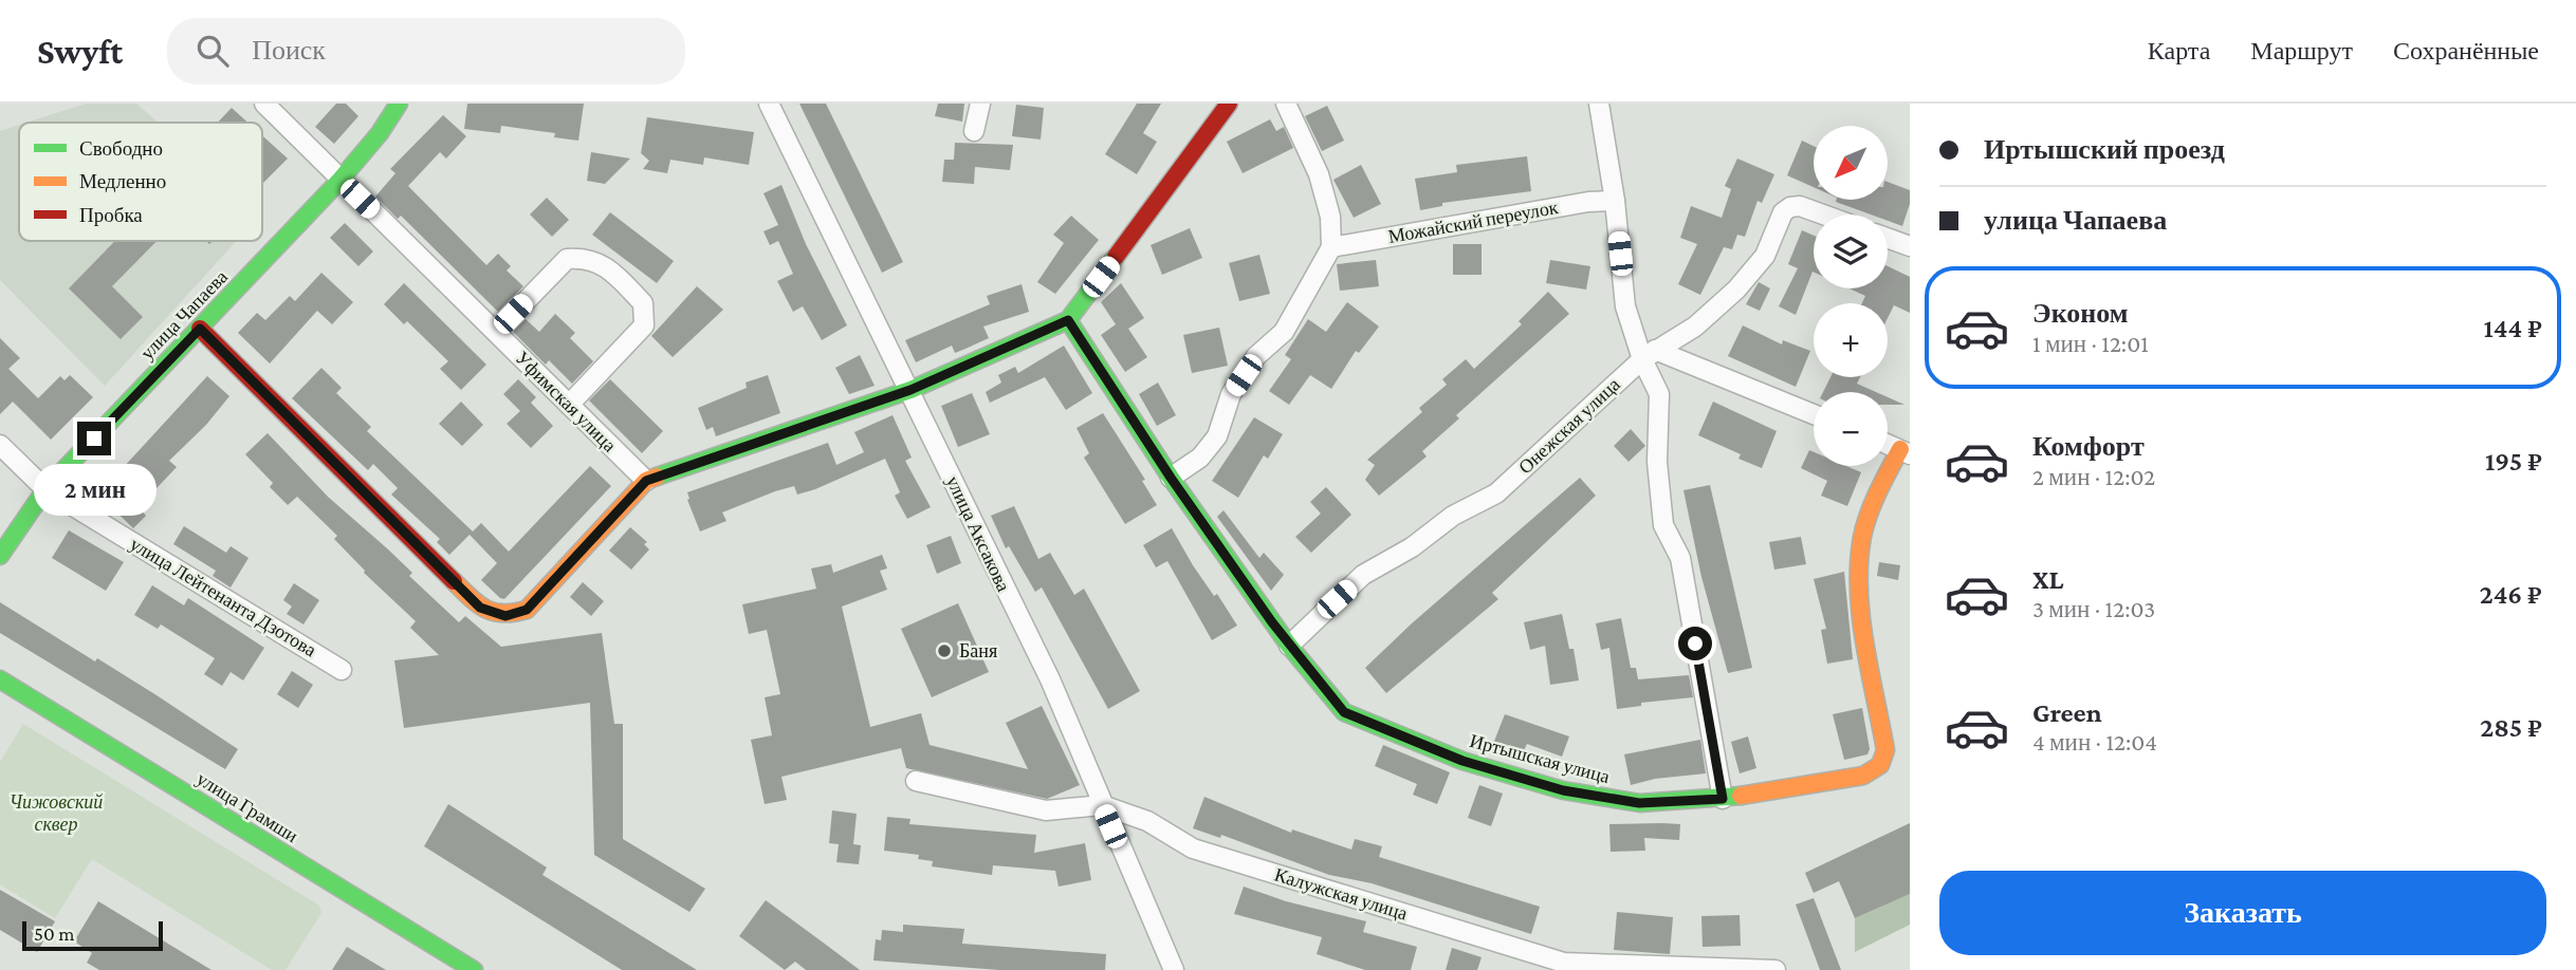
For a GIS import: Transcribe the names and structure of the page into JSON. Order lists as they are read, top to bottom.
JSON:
{
  "streets": {
    "main road": ["улица Чапаева", "Иртышская улица", "улица Грамши"],
    "street": [
      "Можайский переулок",
      "Уфимская улица",
      "Онежская улица",
      "улица Аксакова",
      "улица Лейтенанта Дзотова",
      "Калужская улица"
    ]
  },
  "crossings": [
    ["улица Чапаева", "Уфимская улица"],
    ["улица Чапаева", "улица Лейтенанта Дзотова"],
    ["Онежская улица", "Иртышская улица"],
    ["улица Аксакова", "Калужская улица"]
  ],
  "parks": ["Чижовский сквер"],
  "places": ["Баня"],
  "legend": ["Свободно", "Медленно", "Пробка"],
  "scale_bar": "50 m",
  "north": "bottom left",
  "page": {
    "header": "Swyft",
    "search": "Поиск",
    "nav": ["Карта", "Маршрут", "Сохранённые"],
    "banner": ["Иртышский проезд", "улица Чапаева"],
    "map_buttons": ["+", "−"],
    "list": [
      {
        "name": "Эконом",
        "note": "1 мин · 12:01",
        "value": "144 ₽"
      },
      {
        "name": "Комфорт",
        "note": "2 мин · 12:02",
        "value": "195 ₽"
      },
      {
        "name": "XL",
        "note": "3 мин · 12:03",
        "value": "246 ₽"
      },
      {
        "name": "Green",
        "note": "4 мин · 12:04",
        "value": "285 ₽"
      }
    ],
    "bubble": "2 мин",
    "buttons": "Заказать",
    "scale": "50 m"
  }
}
